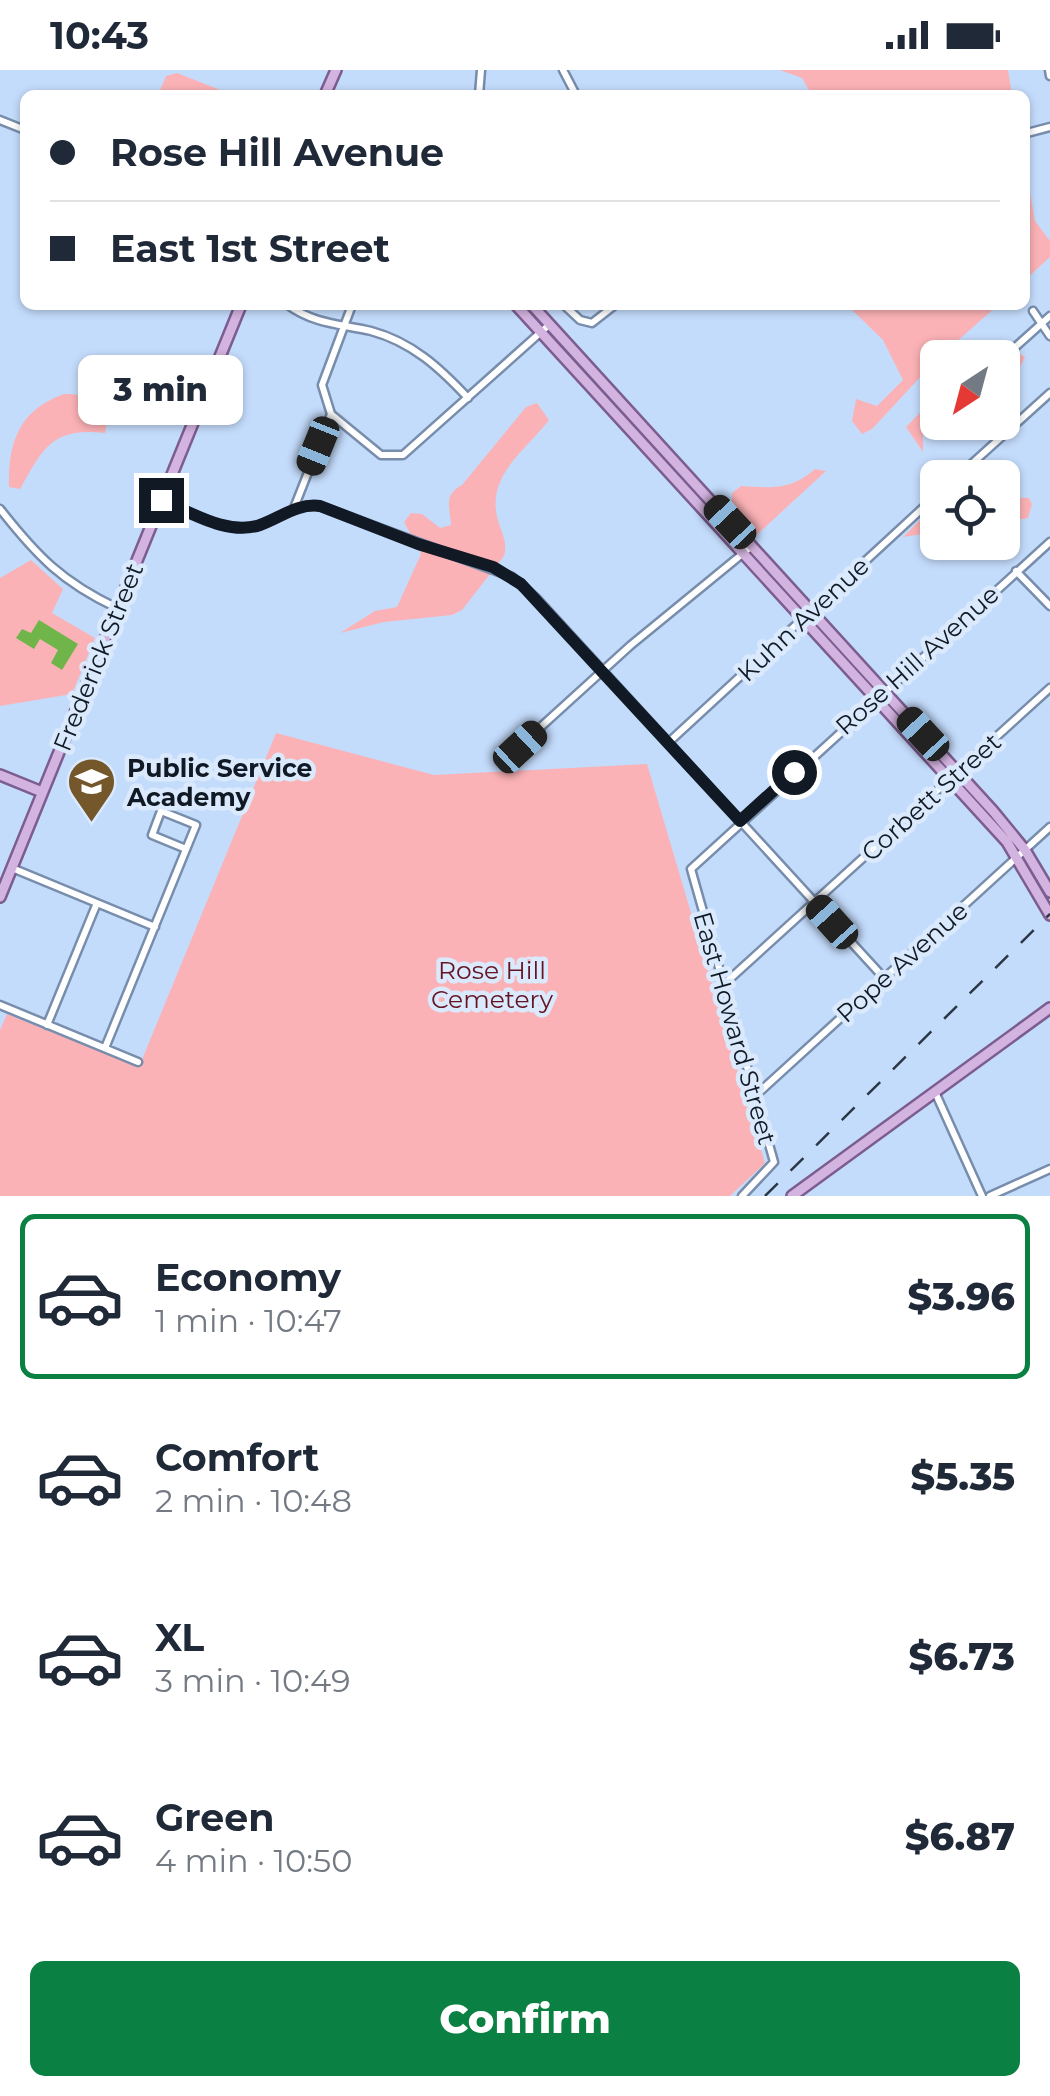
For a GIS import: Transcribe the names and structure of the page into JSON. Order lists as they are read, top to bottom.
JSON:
{
  "streets": {
    "main road": ["Frederick Street"],
    "street": [
      "Kuhn Avenue",
      "Rose Hill Avenue",
      "Corbett Street",
      "Pope Avenue",
      "East Howard Street"
    ]
  },
  "crossings": [
    ["Rose Hill Avenue", "East Howard Street"],
    ["Corbett Street", "East Howard Street"],
    ["Pope Avenue", "East Howard Street"]
  ],
  "parks": ["Rose Hill Cemetery"],
  "places": {
    "school or university": ["Public Service Academy"]
  },
  "north": "bottom left",
  "page": {
    "status": "10:43",
    "banner": ["Rose Hill Avenue", "East 1st Street"],
    "bubble": "3 min",
    "list": [
      {
        "name": "Economy",
        "note": "1 min · 10:47",
        "value": "$3.96"
      },
      {
        "name": "Comfort",
        "note": "2 min · 10:48",
        "value": "$5.35"
      },
      {
        "name": "XL",
        "note": "3 min · 10:49",
        "value": "$6.73"
      },
      {
        "name": "Green",
        "note": "4 min · 10:50",
        "value": "$6.87"
      }
    ],
    "buttons": "Confirm"
  }
}
